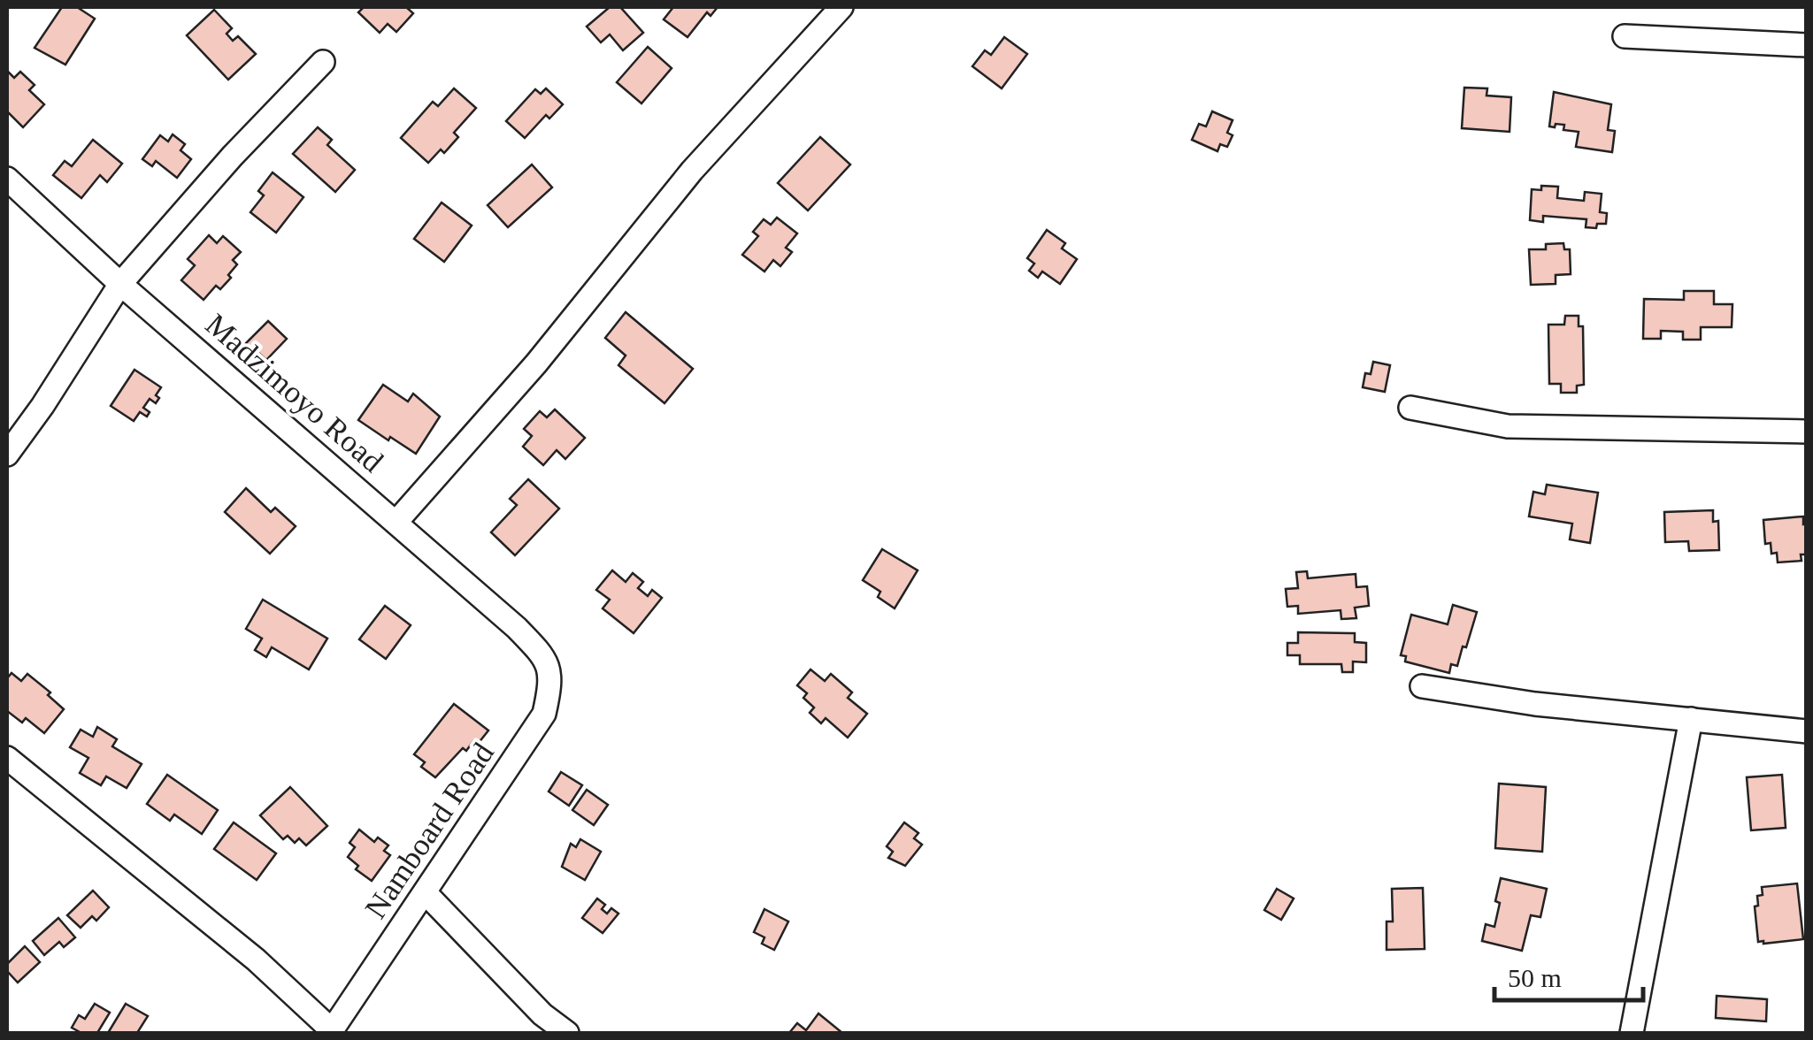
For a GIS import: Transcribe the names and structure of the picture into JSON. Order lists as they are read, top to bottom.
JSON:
{
  "streets": {
    "street": ["Madzimoyo Road", "Namboard Road"]
  },
  "crossings": [
    ["Madzimoyo Road", "Namboard Road"]
  ],
  "scale_bar": "50 m"
}
